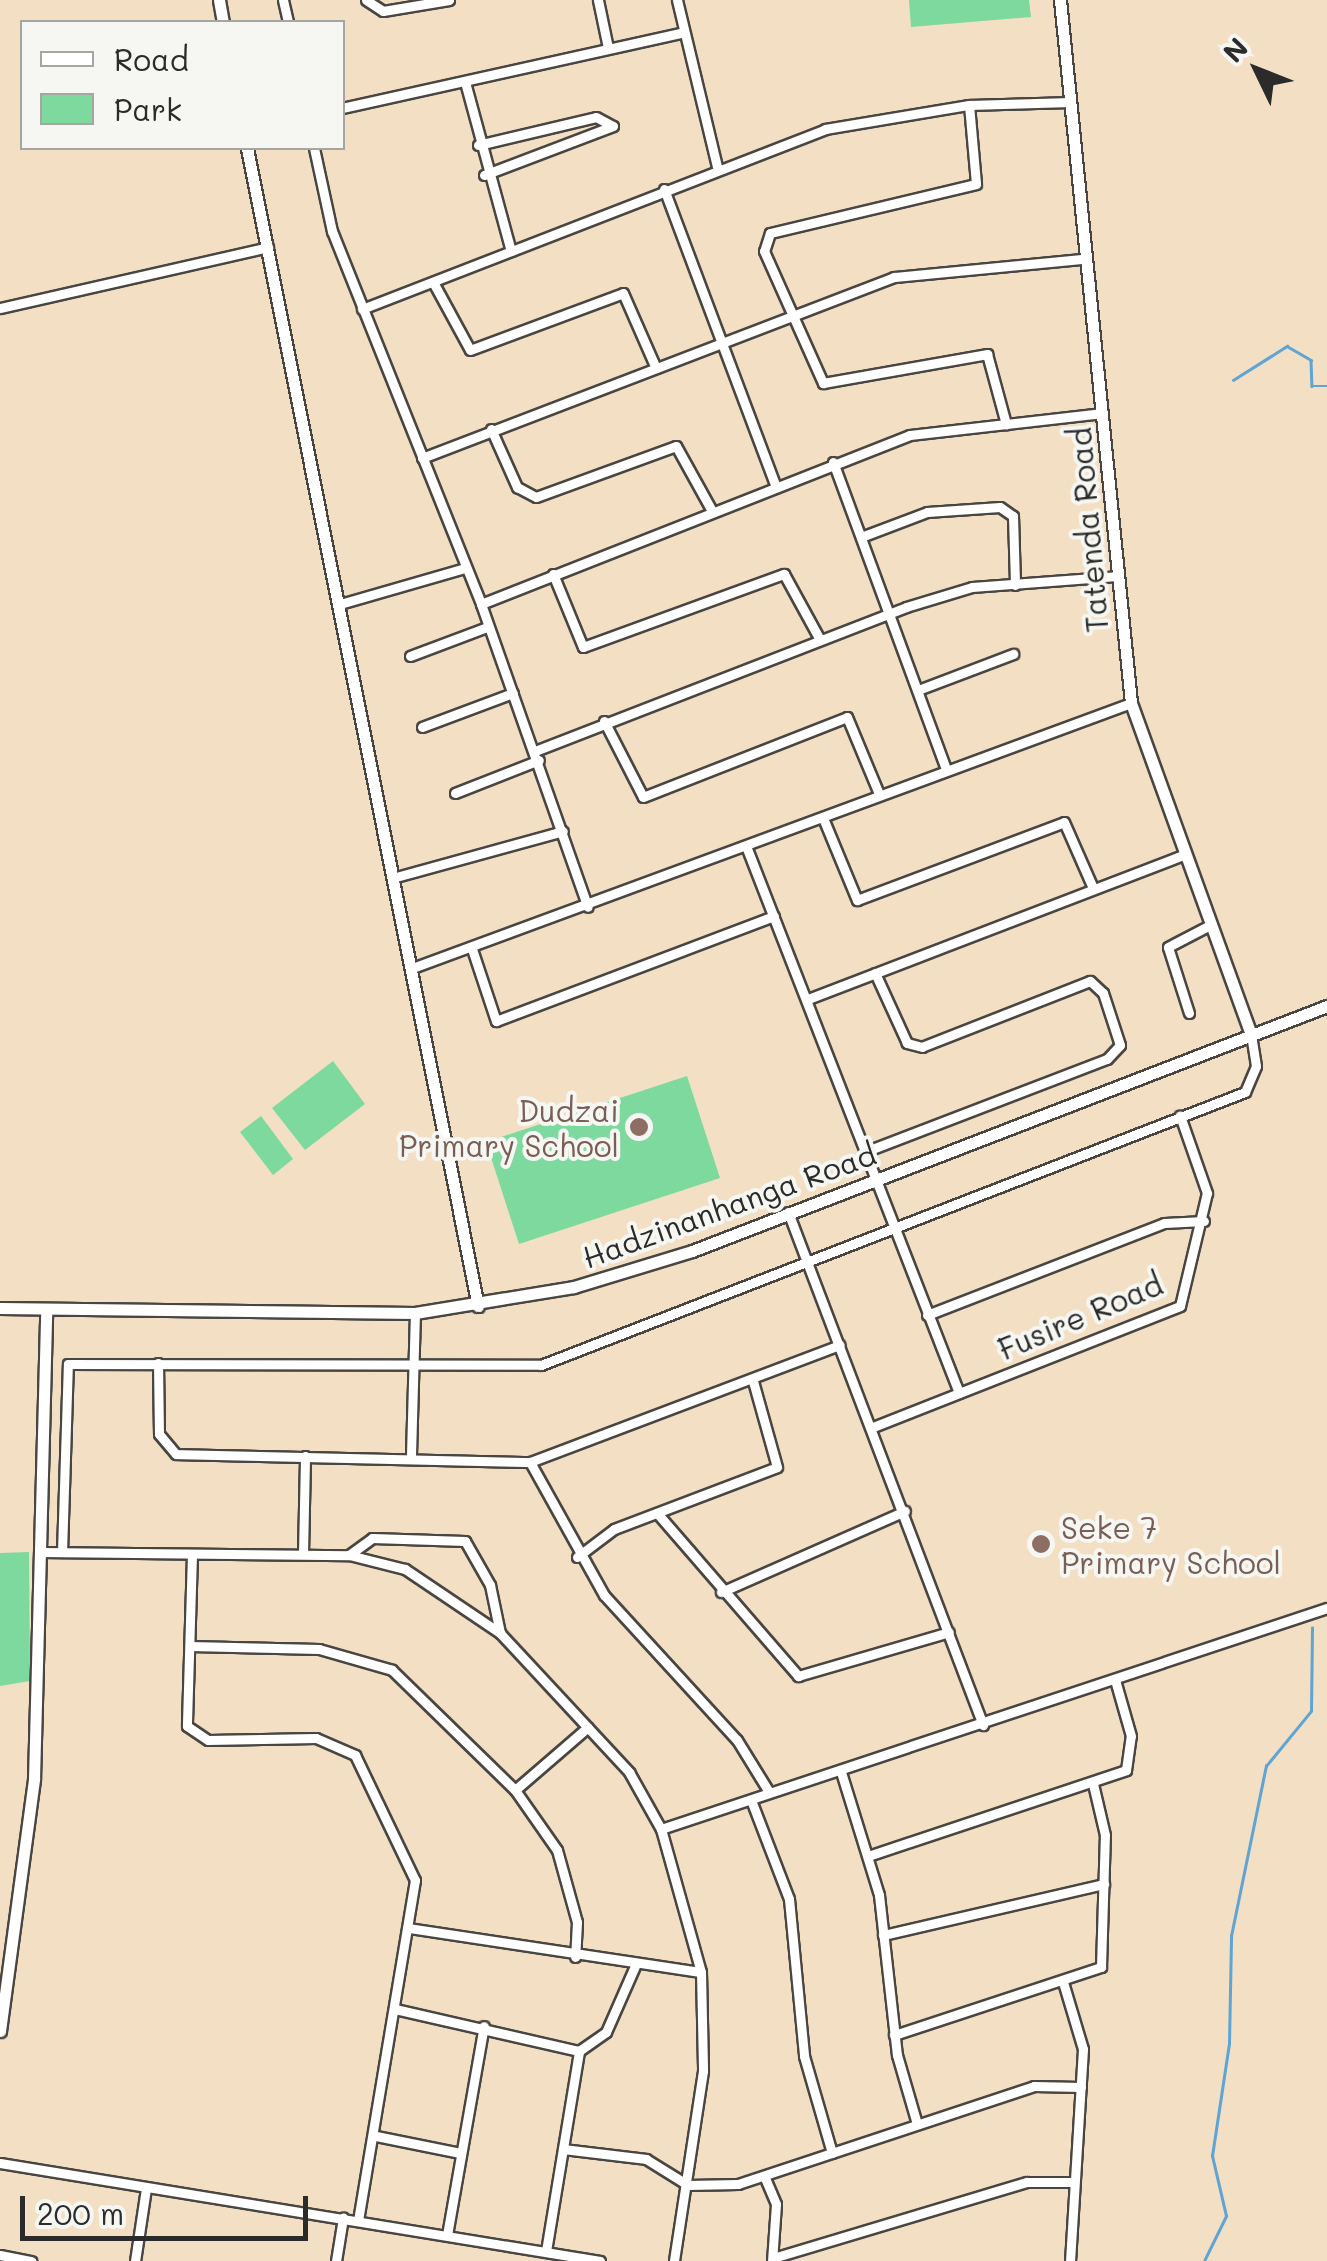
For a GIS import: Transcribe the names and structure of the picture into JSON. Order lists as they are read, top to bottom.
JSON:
{
  "streets": {
    "street": ["Tatenda Road", "Hadzinanhanga Road", "Fusire Road"]
  },
  "crossings": [
    ["Tatenda Road", "Hadzinanhanga Road"]
  ],
  "places": ["Dudzai Primary School", "Seke 7 Primary School"],
  "legend": ["Road", "Park"],
  "scale_bar": "200 m",
  "north": "top left"
}
